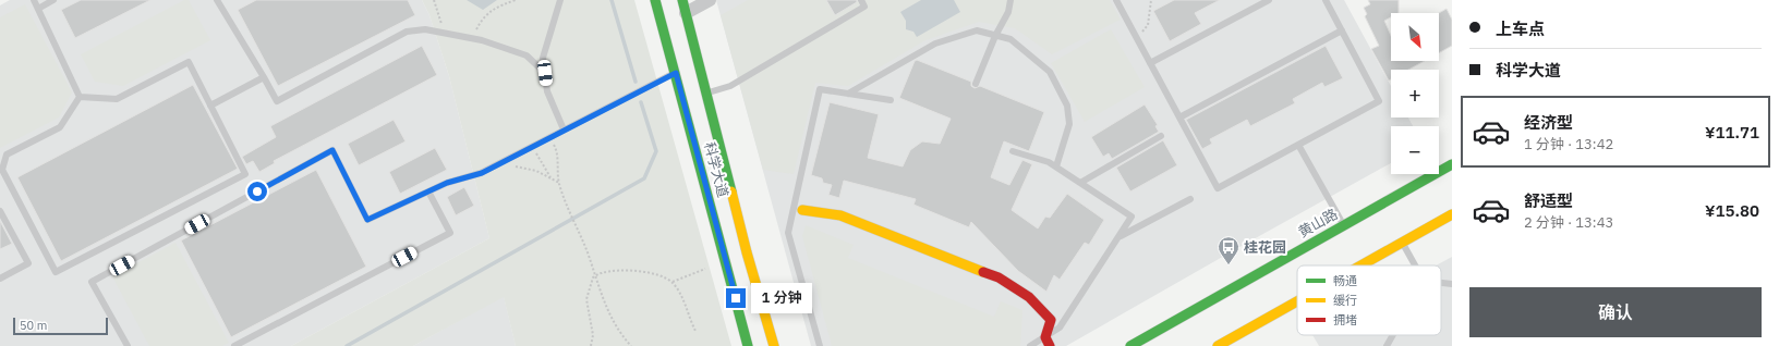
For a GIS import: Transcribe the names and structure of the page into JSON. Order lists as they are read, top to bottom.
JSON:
{
  "streets": {
    "main road": ["科学大道", "黄山路"]
  },
  "places": {
    "bus stop": ["桂花园"]
  },
  "legend": ["畅通", "缓行", "拥堵"],
  "scale_bar": "50 m",
  "north": "bottom right",
  "page": {
    "banner": ["上车点", "科学大道"],
    "map_buttons": ["+", "−"],
    "list": [
      {
        "name": "经济型",
        "note": "1 分钟 · 13:42",
        "value": "¥11.71"
      },
      {
        "name": "舒适型",
        "note": "2 分钟 · 13:43",
        "value": "¥15.80"
      }
    ],
    "buttons": "确认",
    "bubble": "1 分钟",
    "scale": "50 m"
  }
}
